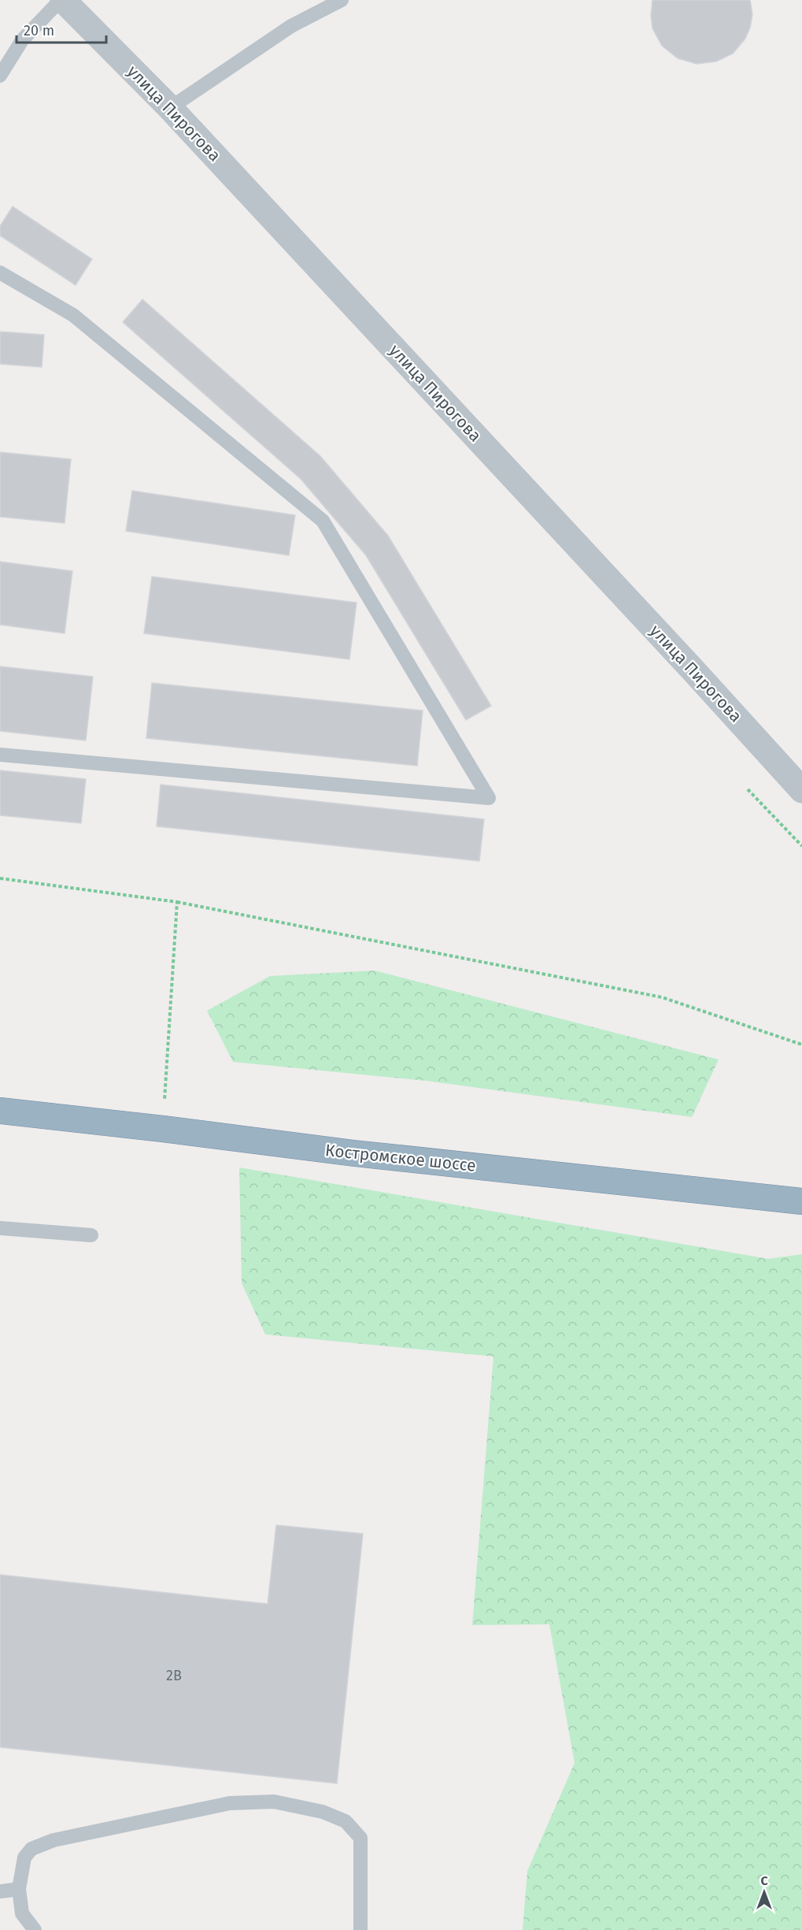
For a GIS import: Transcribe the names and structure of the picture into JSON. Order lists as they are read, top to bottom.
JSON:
{
  "streets": {
    "highway": ["Костромское шоссе"],
    "street": ["улица Пирогова"]
  },
  "house_numbers": ["2В"],
  "scale_bar": "20 m",
  "north": "top"
}
